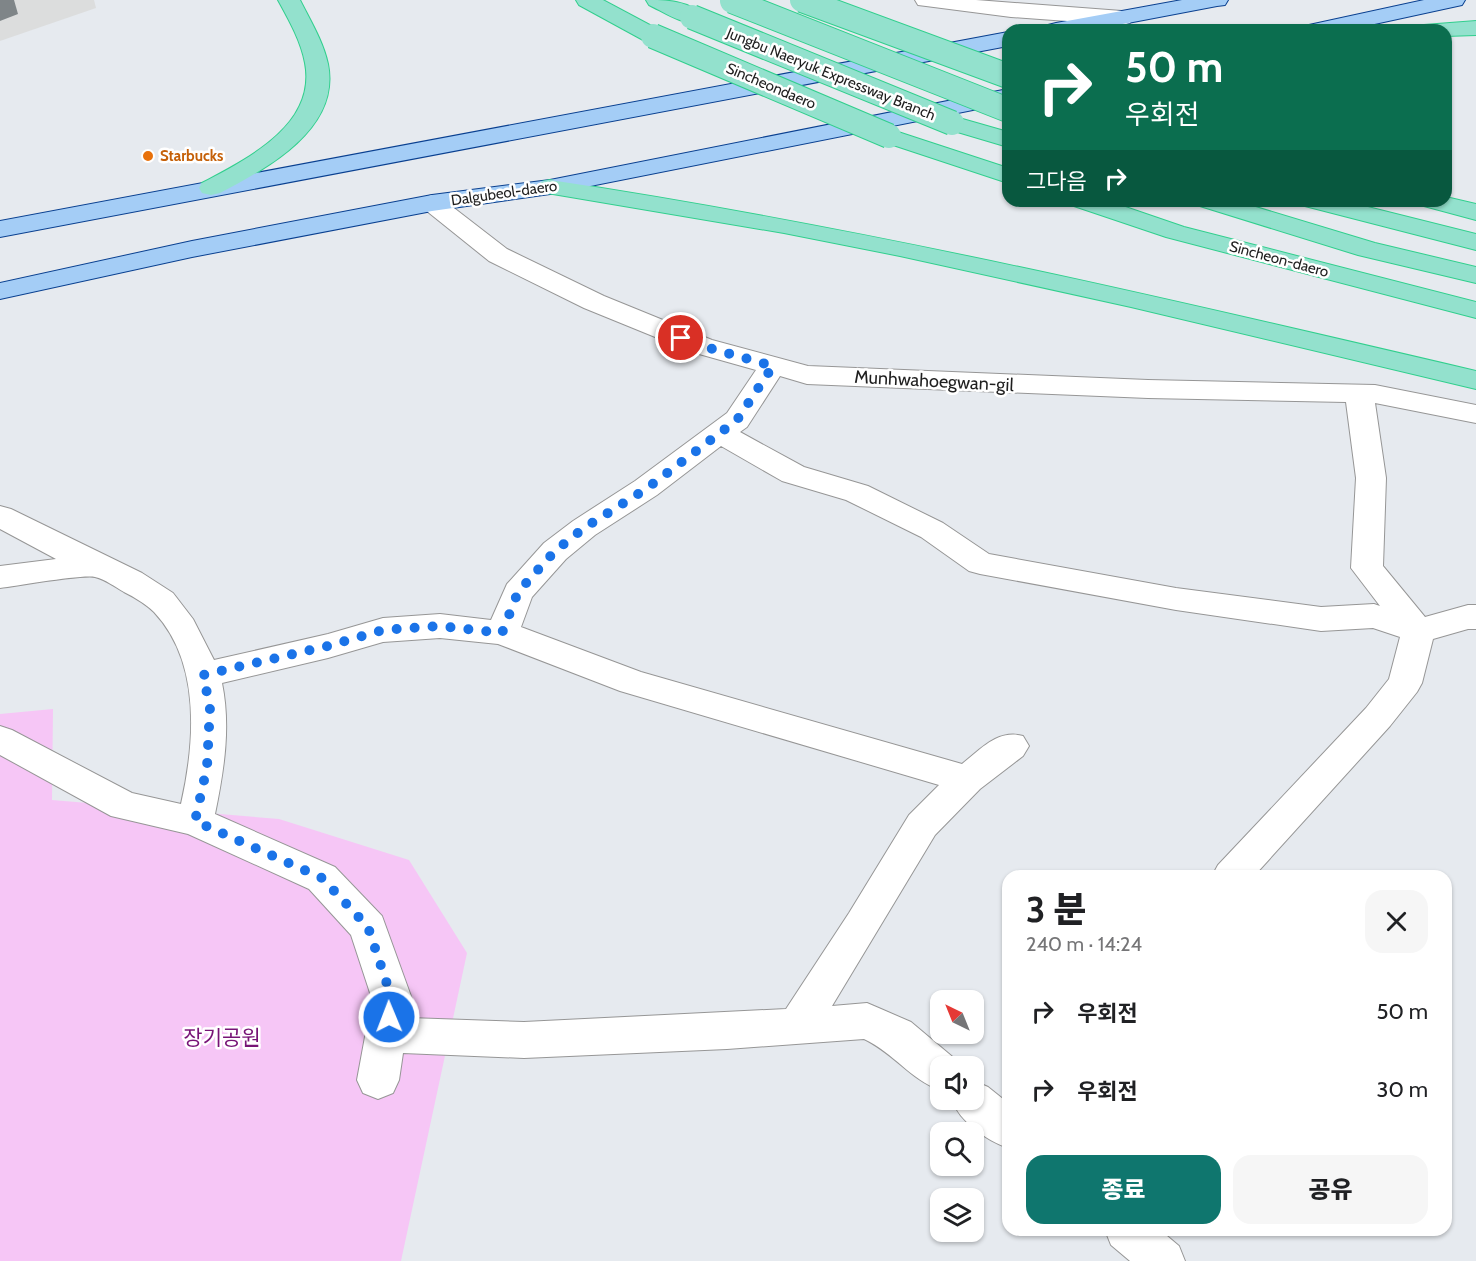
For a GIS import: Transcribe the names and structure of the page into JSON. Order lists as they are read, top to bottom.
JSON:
{
  "streets": {
    "highway": ["Jungbu Naeryuk Expressway Branch", "Sincheondaero", "Sincheon-daero"],
    "main road": ["Dalgubeol-daero"],
    "street": ["Munhwahoegwan-gil"]
  },
  "crossings": [
    ["Dalgubeol-daero", "Munhwahoegwan-gil"]
  ],
  "parks": ["장기공원"],
  "places": ["Starbucks"],
  "north": "top left",
  "page": {
    "turn": ["50 m", "우회전"],
    "then": "그다음",
    "heading": ["3 분", "240 m · 14:24"],
    "list": [
      {
        "name": "우회전",
        "value": "50 m"
      },
      {
        "name": "우회전",
        "value": "30 m"
      }
    ],
    "buttons": ["종료", "공유"]
  }
}
